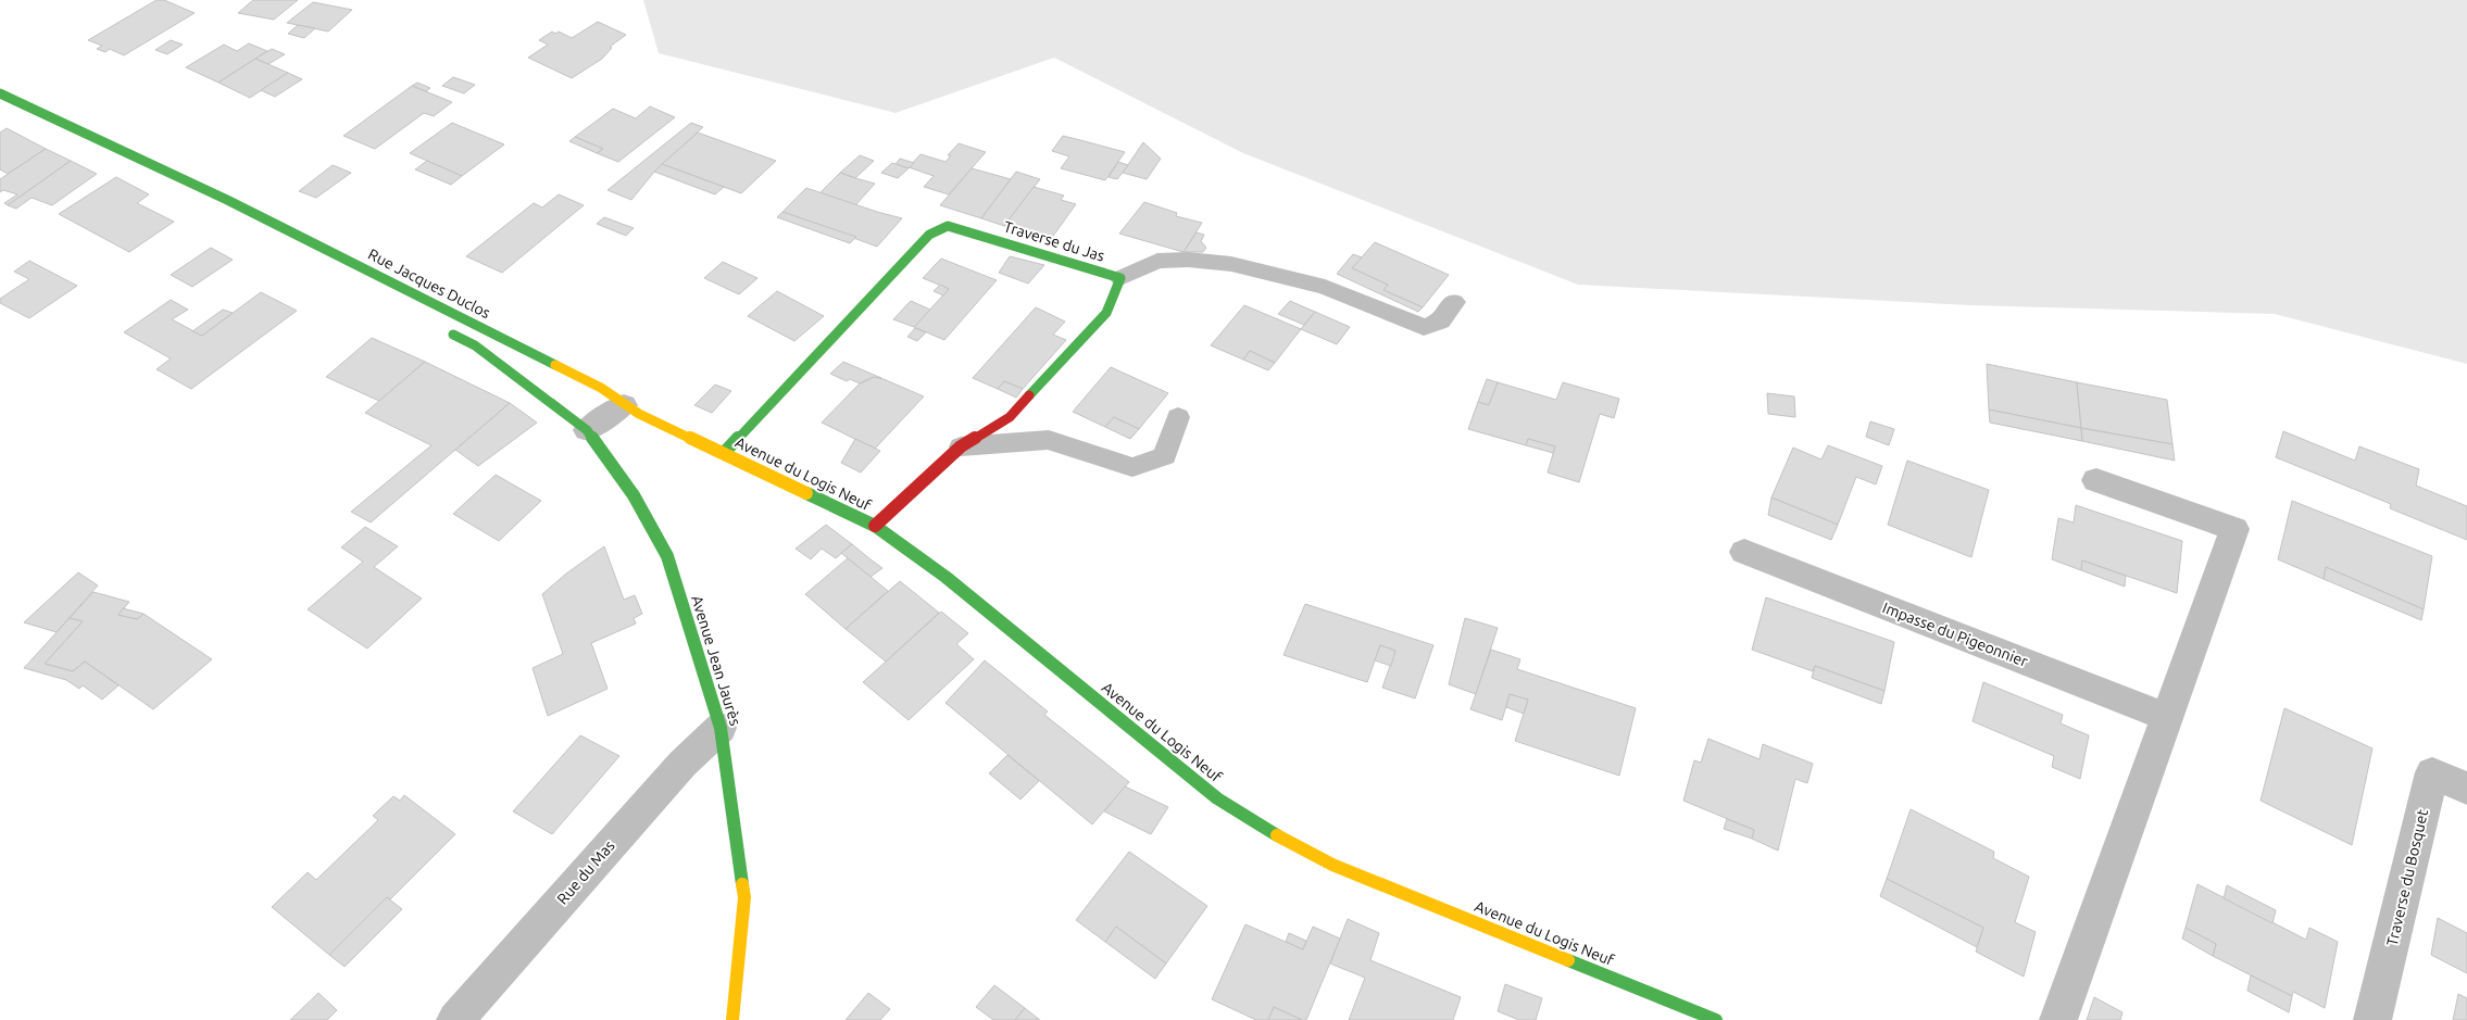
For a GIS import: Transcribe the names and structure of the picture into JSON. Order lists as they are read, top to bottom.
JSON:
{
  "streets": {
    "street": [
      "Traverse du Jas",
      "Rue Jacques Duclos",
      "Avenue du Logis Neuf",
      "Impasse du Pigeonnier",
      "Avenue Jean Jaurès",
      "Rue du Mas",
      "Traverse du Bosquet"
    ]
  },
  "crossings": [
    ["Traverse du Jas", "Avenue du Logis Neuf"],
    ["Rue Jacques Duclos", "Avenue du Logis Neuf"],
    ["Avenue Jean Jaurès", "Rue du Mas"]
  ]
}
